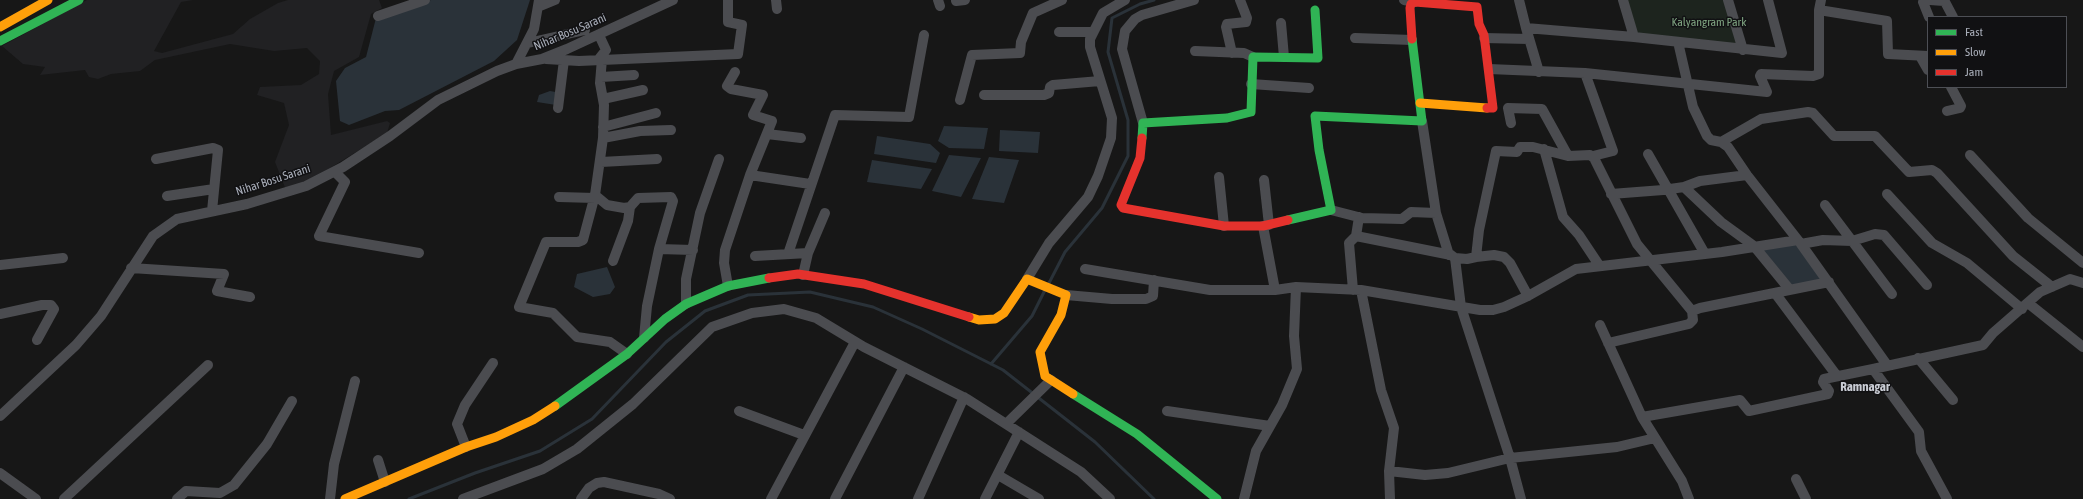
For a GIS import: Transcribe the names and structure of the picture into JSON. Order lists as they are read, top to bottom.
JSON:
{
  "streets": {
    "street": ["Nihar Bosu Sarani"]
  },
  "districts": ["Ramnagar"],
  "parks": ["Kalyangram Park"],
  "legend": ["Fast", "Slow", "Jam"]
}
